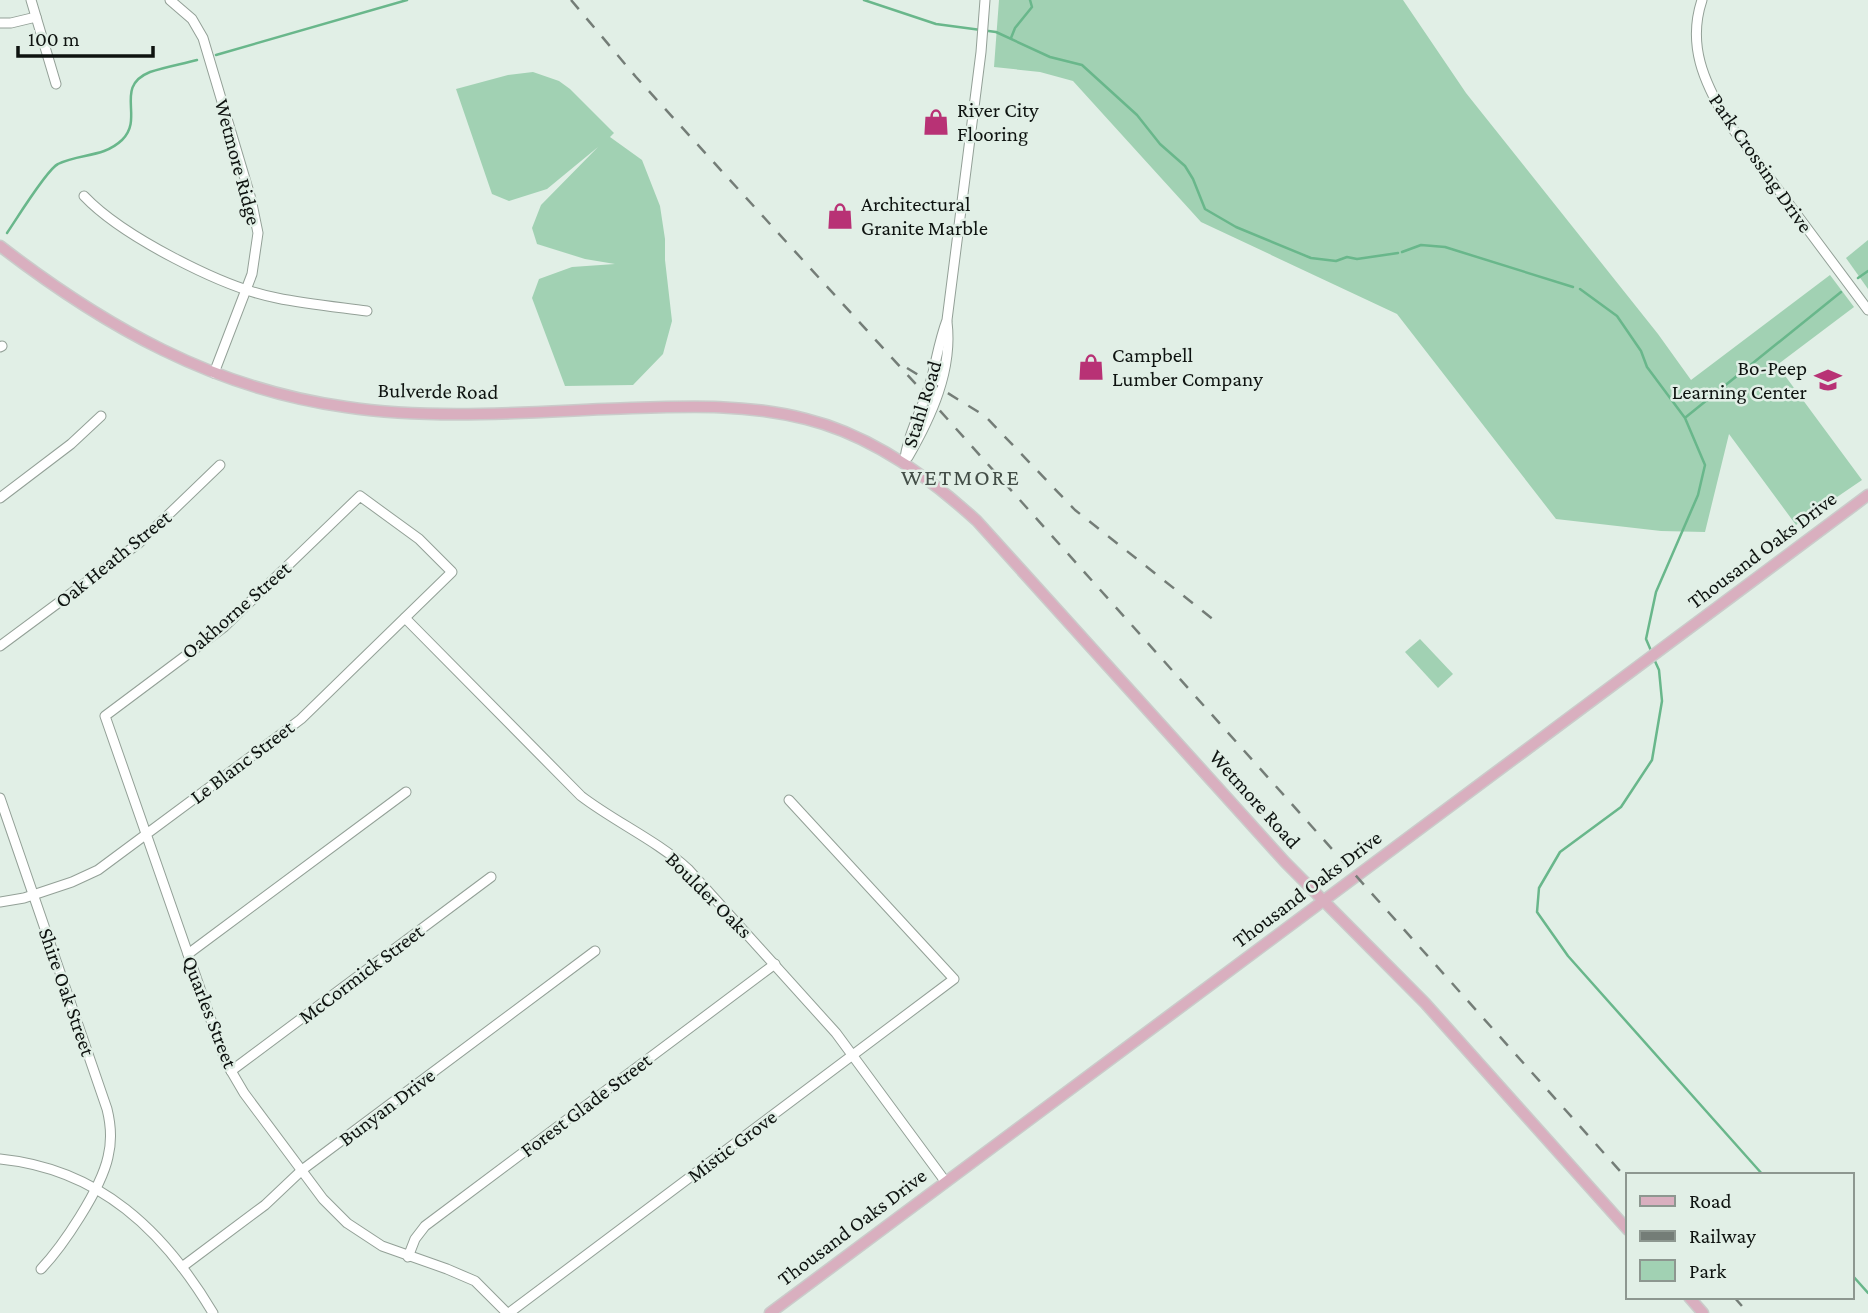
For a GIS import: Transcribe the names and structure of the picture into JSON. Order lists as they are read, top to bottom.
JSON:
{
  "streets": {
    "main road": ["Bulverde Road", "Thousand Oaks Drive", "Wetmore Road"],
    "street": [
      "Wetmore Ridge",
      "Park Crossing Drive",
      "Stahl Road",
      "Oak Heath Street",
      "Oakhorne Street",
      "Le Blanc Street",
      "Boulder Oaks",
      "McCormick Street",
      "Shire Oak Street",
      "Quarles Street",
      "Forest Glade Street",
      "Bunyan Drive",
      "Mistic Grove"
    ]
  },
  "crossings": [
    ["Wetmore Ridge", "Bulverde Road"],
    ["Bulverde Road", "Stahl Road"],
    ["Bulverde Road", "Wetmore Road"],
    ["Stahl Road", "Wetmore Road"],
    ["Thousand Oaks Drive", "Wetmore Road"],
    ["Thousand Oaks Drive", "Boulder Oaks"],
    ["Oakhorne Street", "Le Blanc Street"],
    ["Oakhorne Street", "Quarles Street"],
    ["Le Blanc Street", "Boulder Oaks"],
    ["Le Blanc Street", "Shire Oak Street"],
    ["Le Blanc Street", "Quarles Street"],
    ["Boulder Oaks", "Forest Glade Street"],
    ["Boulder Oaks", "Mistic Grove"],
    ["McCormick Street", "Quarles Street"],
    ["Quarles Street", "Forest Glade Street"],
    ["Quarles Street", "Bunyan Drive"],
    ["Quarles Street", "Mistic Grove"]
  ],
  "districts": ["WETMORE"],
  "places": {
    "shop": ["River City Flooring", "Architectural Granite Marble", "Campbell Lumber Company"],
    "school or university": ["Bo-Peep Learning Center"]
  },
  "legend": ["Road", "Railway", "Park"],
  "scale_bar": "100 m"
}
